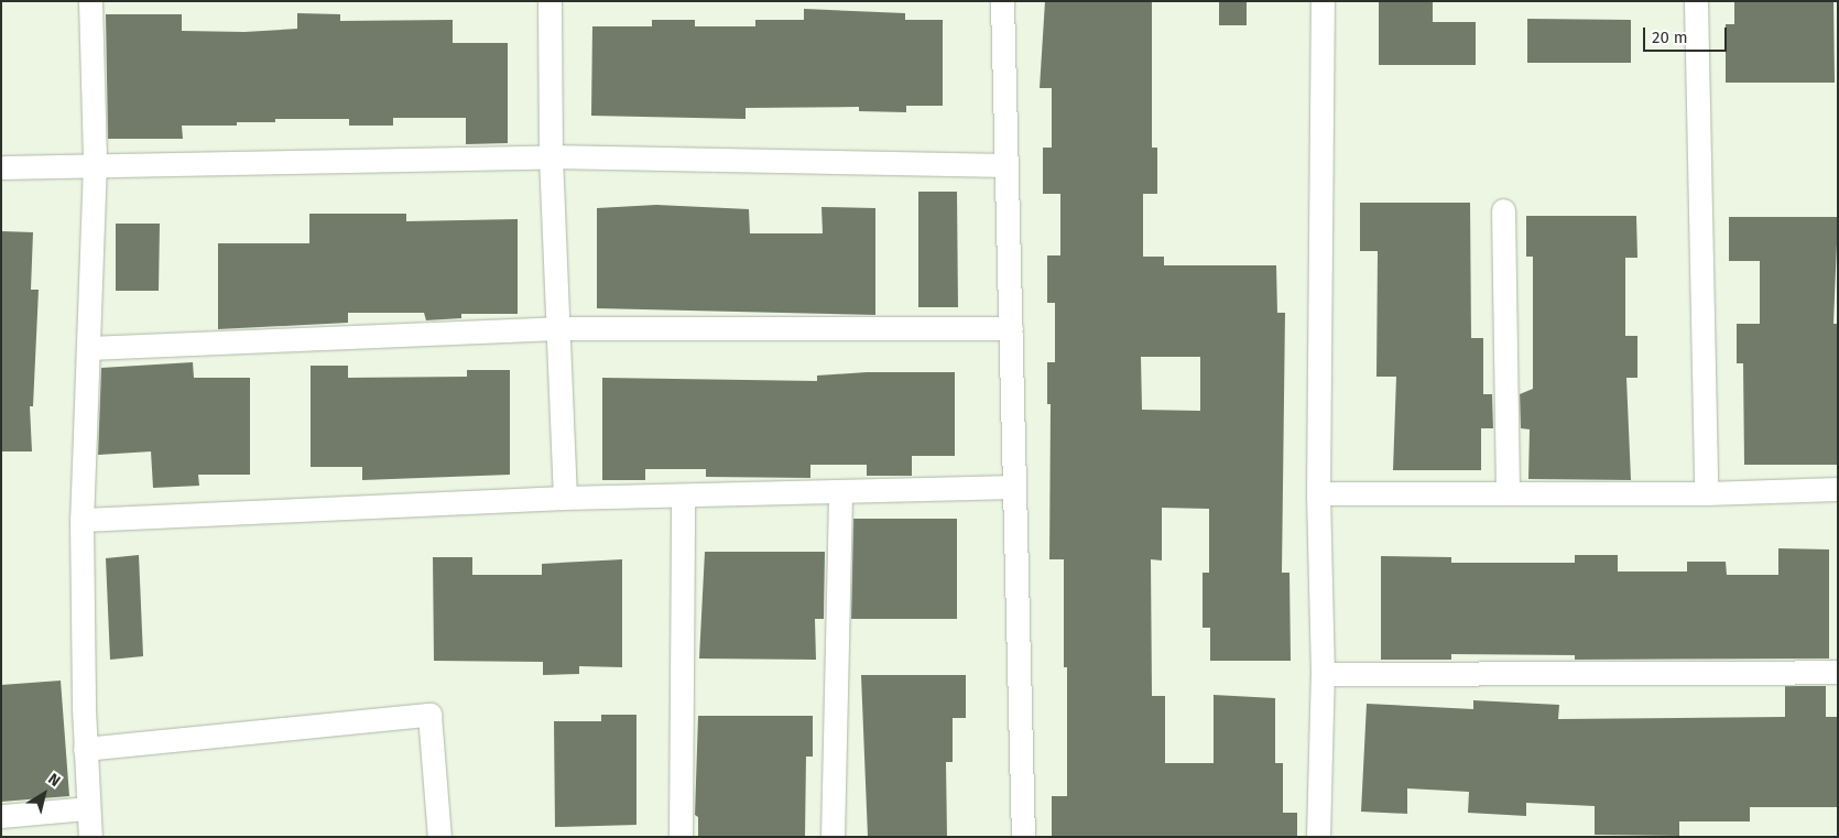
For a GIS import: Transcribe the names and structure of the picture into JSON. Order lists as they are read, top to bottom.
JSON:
{
  "scale_bar": "20 m",
  "north": "top right"
}
